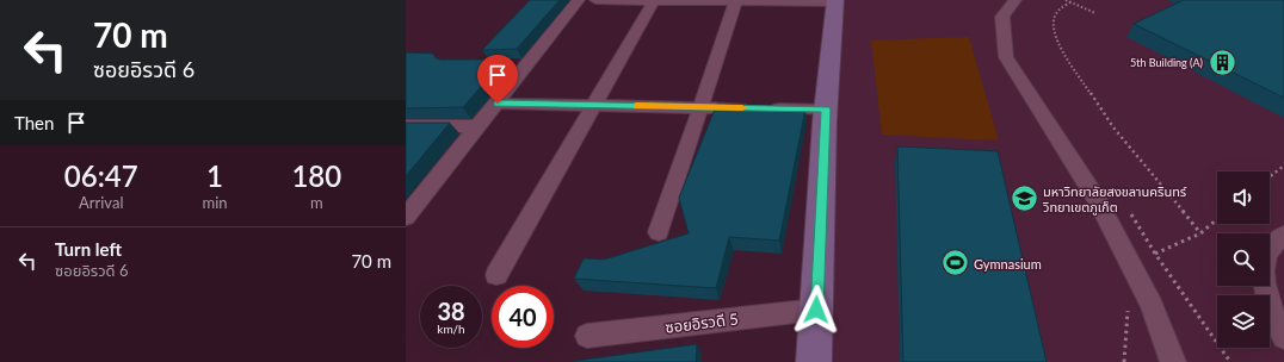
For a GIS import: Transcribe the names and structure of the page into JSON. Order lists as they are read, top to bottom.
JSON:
{
  "streets": {
    "street": ["ซอยอิรวดี 5"]
  },
  "places": {
    "building": ["5th Building (A)"],
    "school or university": ["มหาวิทยาลัยสงขลานครินทร์ วิทยาเขตภูเก็ต"],
    "sports": ["Gymnasium"]
  },
  "page": {
    "turn": ["70 m", "ซอยอิรวดี 6"],
    "then": "Then",
    "eta": [
      "06:47",
      "Arrival",
      "1",
      "min",
      "180",
      "m"
    ],
    "list": [
      {
        "name": "Turn left",
        "note": "ซอยอิรวดี 6",
        "value": "70 m"
      }
    ],
    "speed": "38 km/h",
    "limit": "40"
  }
}
